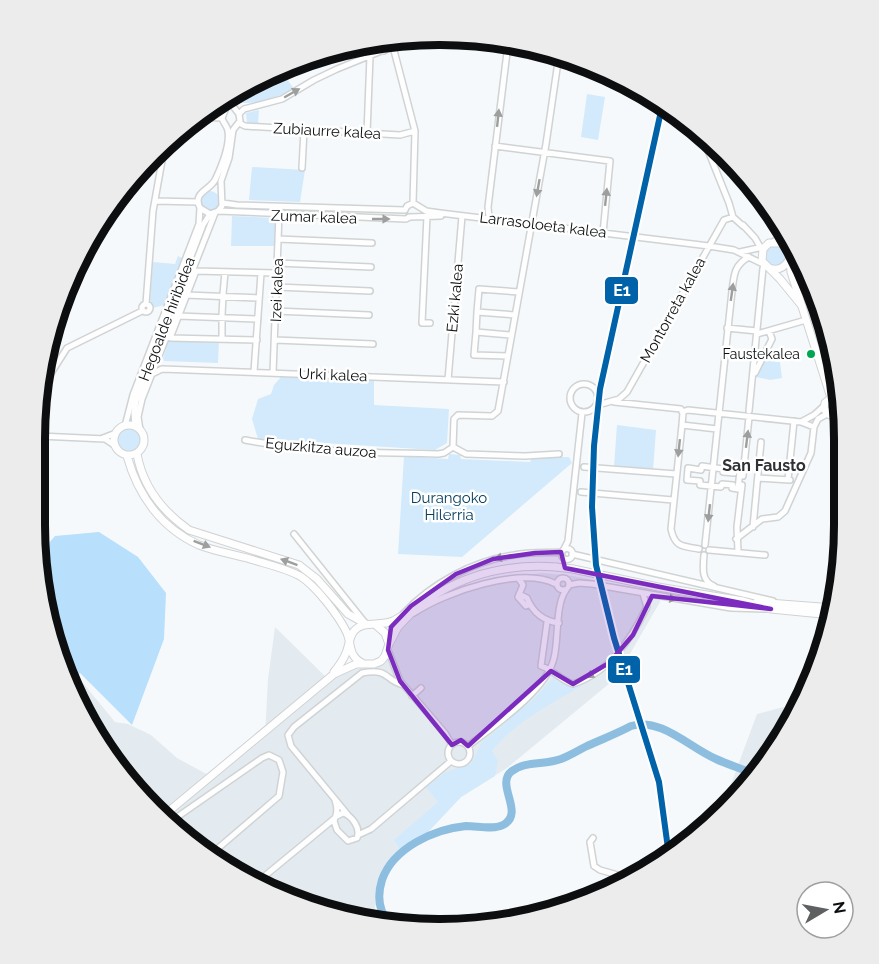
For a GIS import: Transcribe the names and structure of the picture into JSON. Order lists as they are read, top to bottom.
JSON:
{
  "streets": {
    "street": [
      "Zubiaurre kalea",
      "Zumar kalea",
      "Larrasoloeta kalea",
      "Izei kalea",
      "Ezki kalea",
      "Montorreta kalea",
      "Hegoalde hiribidea",
      "Urki kalea",
      "Eguzkitza auzoa"
    ]
  },
  "crossings": [
    ["Zumar kalea", "Izei kalea"],
    ["Zumar kalea", "Hegoalde hiribidea"],
    ["Larrasoloeta kalea", "Ezki kalea"],
    ["Larrasoloeta kalea", "Montorreta kalea"],
    ["Izei kalea", "Urki kalea"],
    ["Ezki kalea", "Urki kalea"]
  ],
  "districts": ["San Fausto"],
  "parks": ["Durangoko Hilerria"],
  "places": ["Faustekalea"],
  "lines": ["transit line E1"],
  "north": "right"
}
